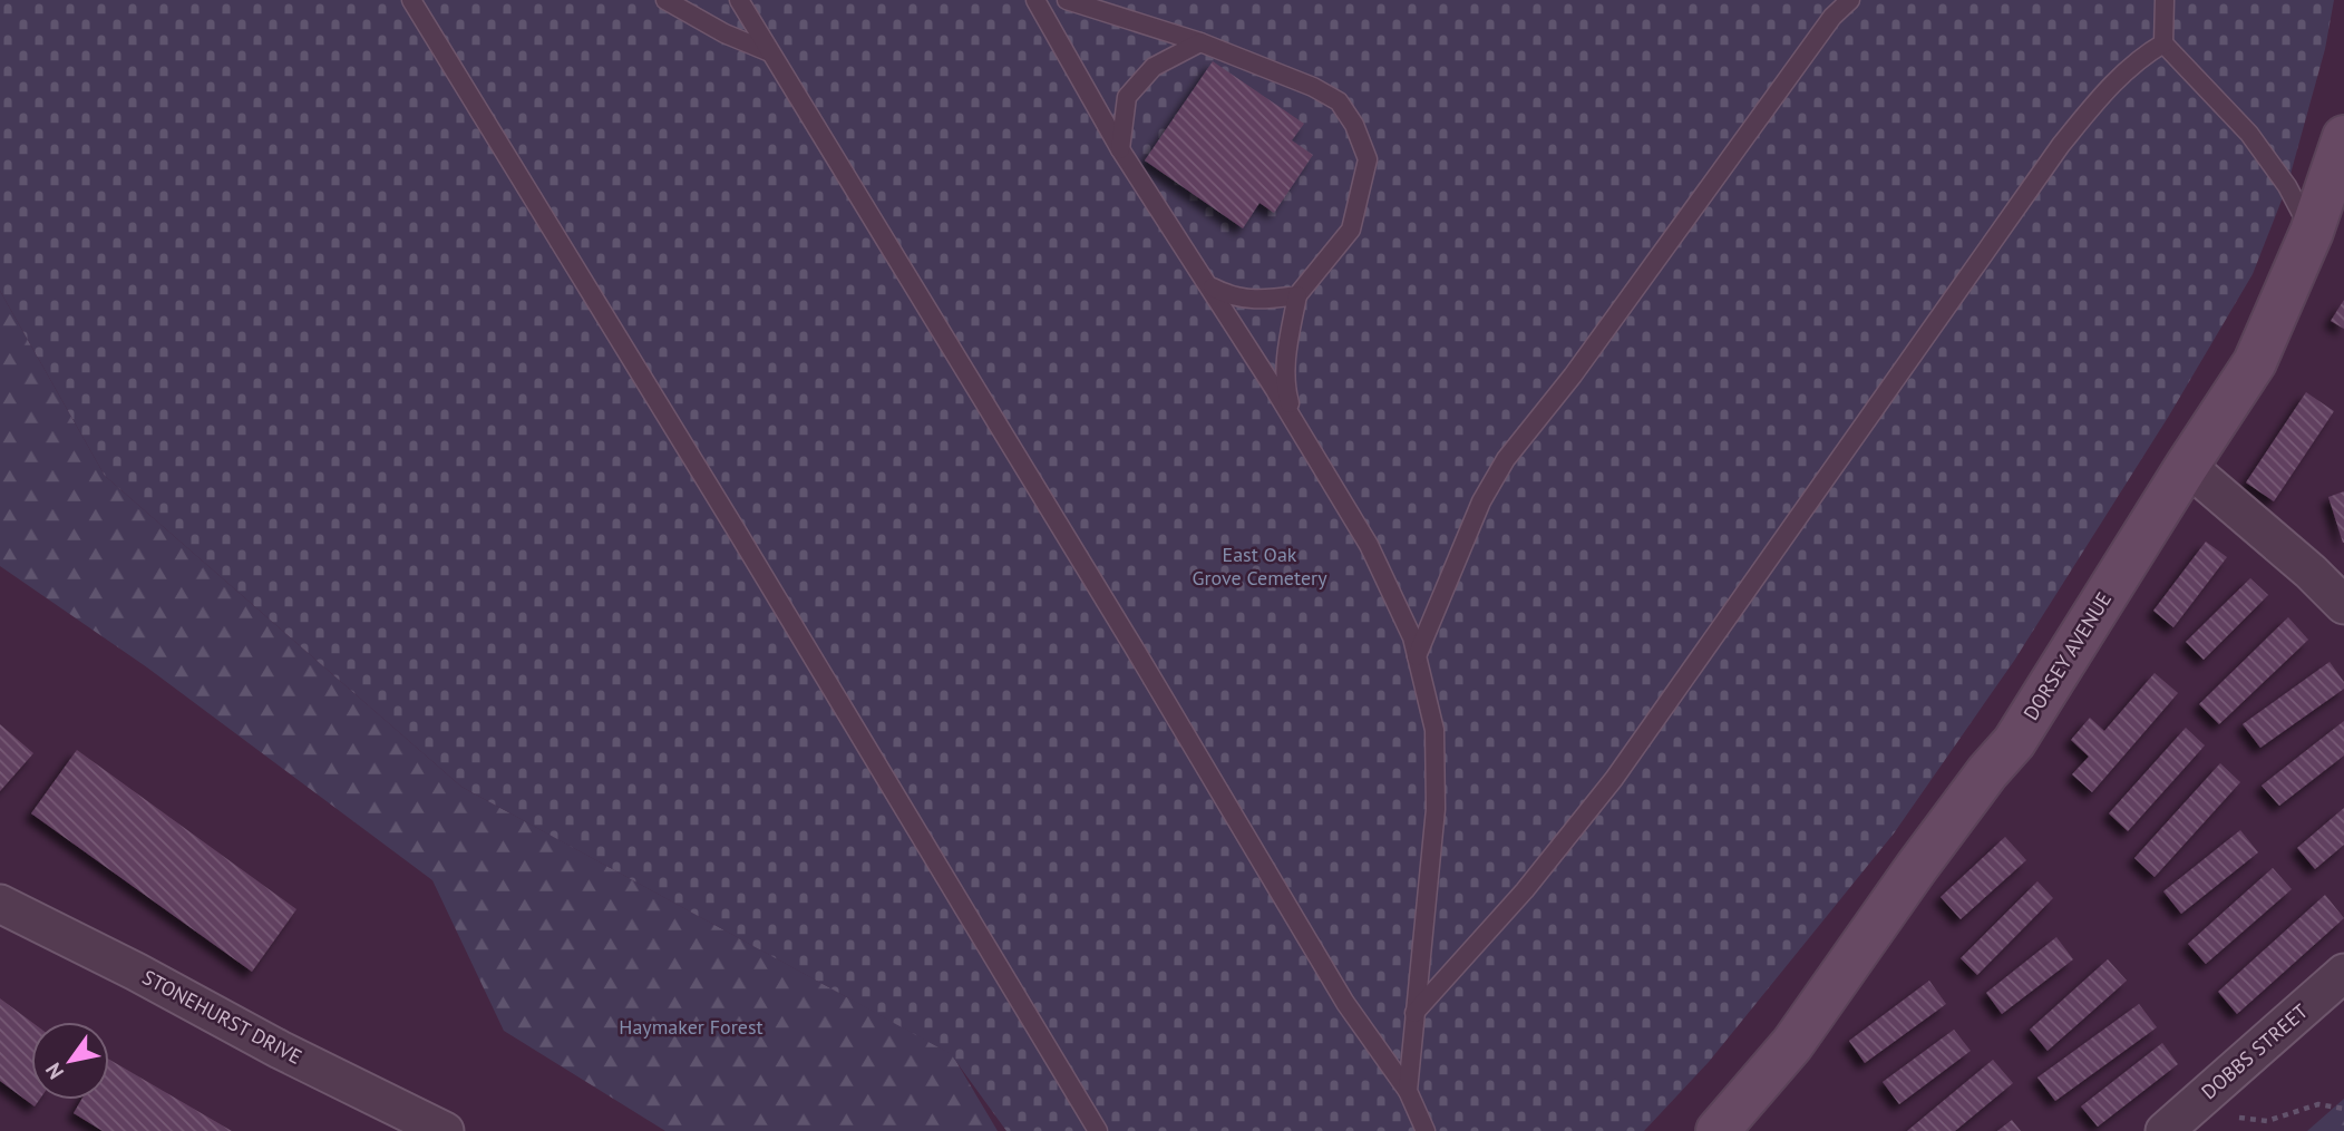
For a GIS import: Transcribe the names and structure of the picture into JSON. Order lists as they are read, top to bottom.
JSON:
{
  "streets": {
    "street": ["DORSEY AVENUE", "STONEHURST DRIVE", "DOBBS STREET"]
  },
  "parks": ["East Oak Grove Cemetery", "Haymaker Forest"],
  "north": "bottom left"
}
